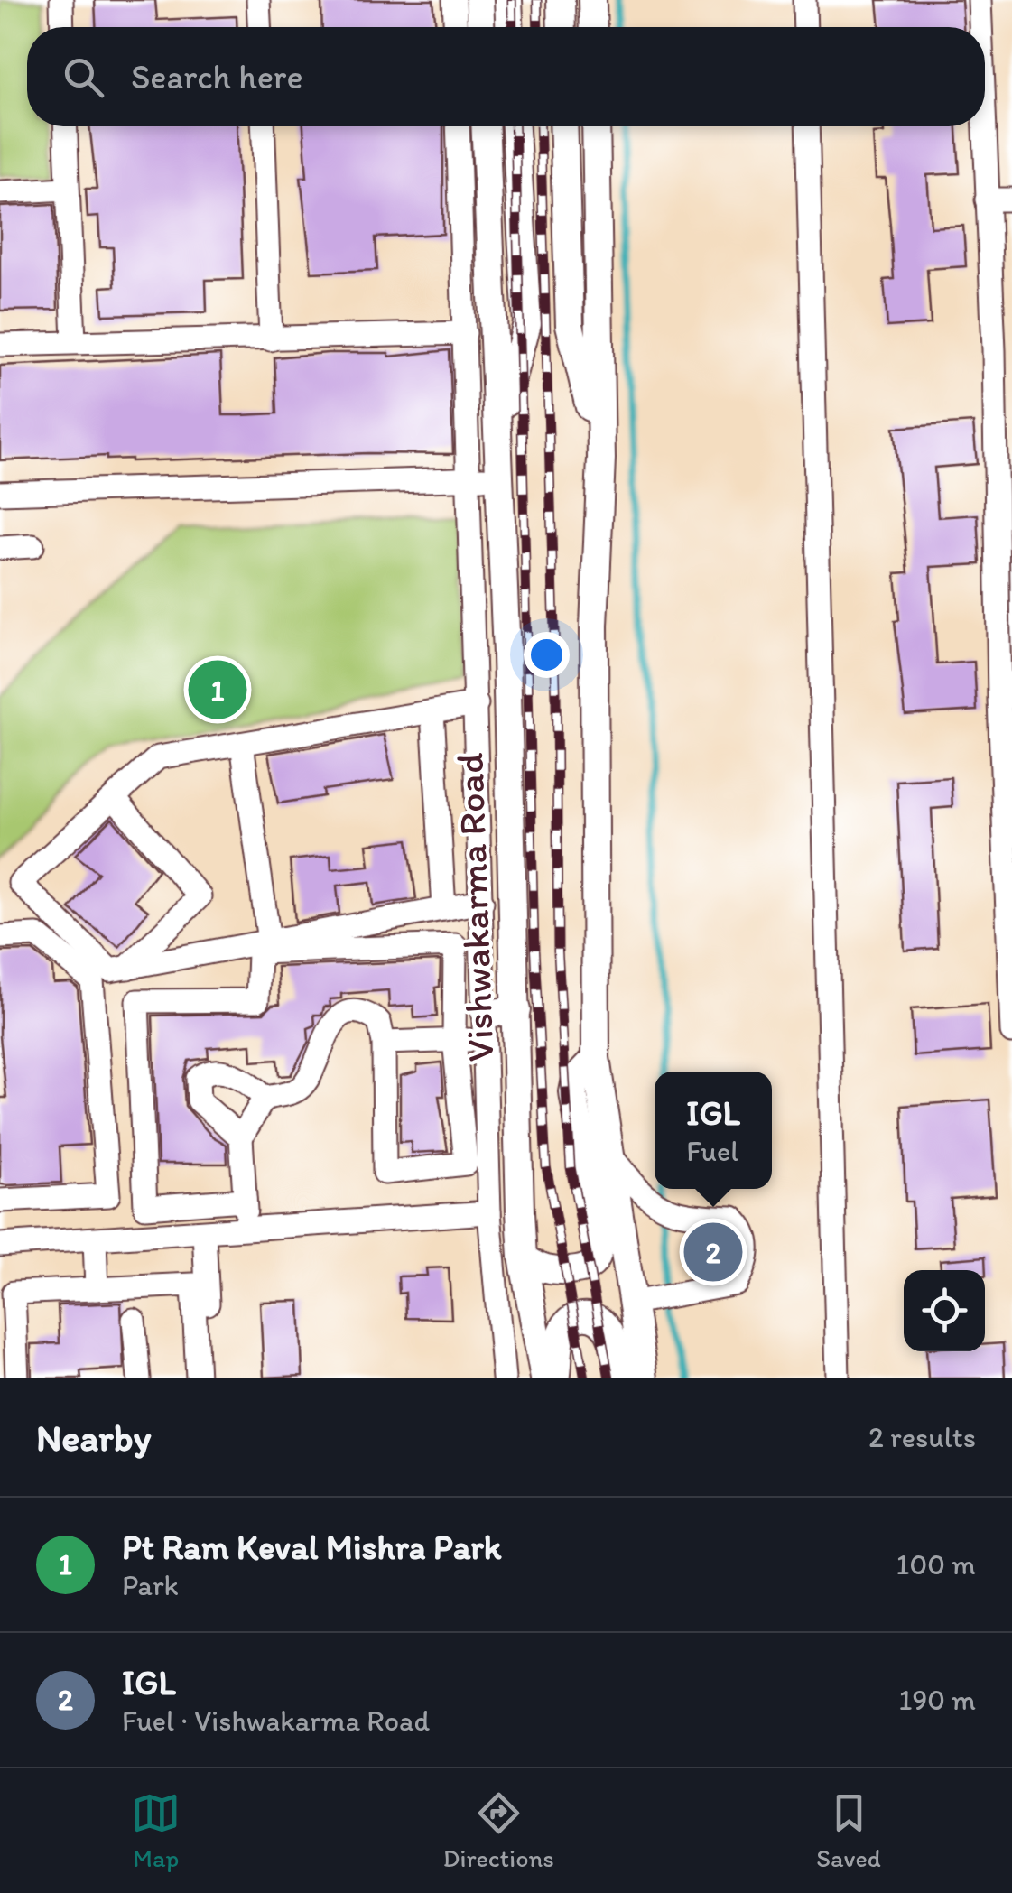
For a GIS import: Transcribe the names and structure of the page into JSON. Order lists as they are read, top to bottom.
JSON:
{
  "streets": {
    "main road": ["Vishwakarma Road"]
  },
  "page": {
    "search": "Search here",
    "pins": ["1", "2"],
    "popup": ["IGL", "Fuel"],
    "heading": ["Nearby", "2 results"],
    "list": [
      {
        "mark": "1",
        "name": "Pt Ram Keval Mishra Park",
        "note": "Park",
        "value": "100 m"
      },
      {
        "mark": "2",
        "name": "IGL",
        "note": "Fuel · Vishwakarma Road",
        "value": "190 m"
      }
    ],
    "nav": ["Map", "Directions", "Saved"]
  }
}
